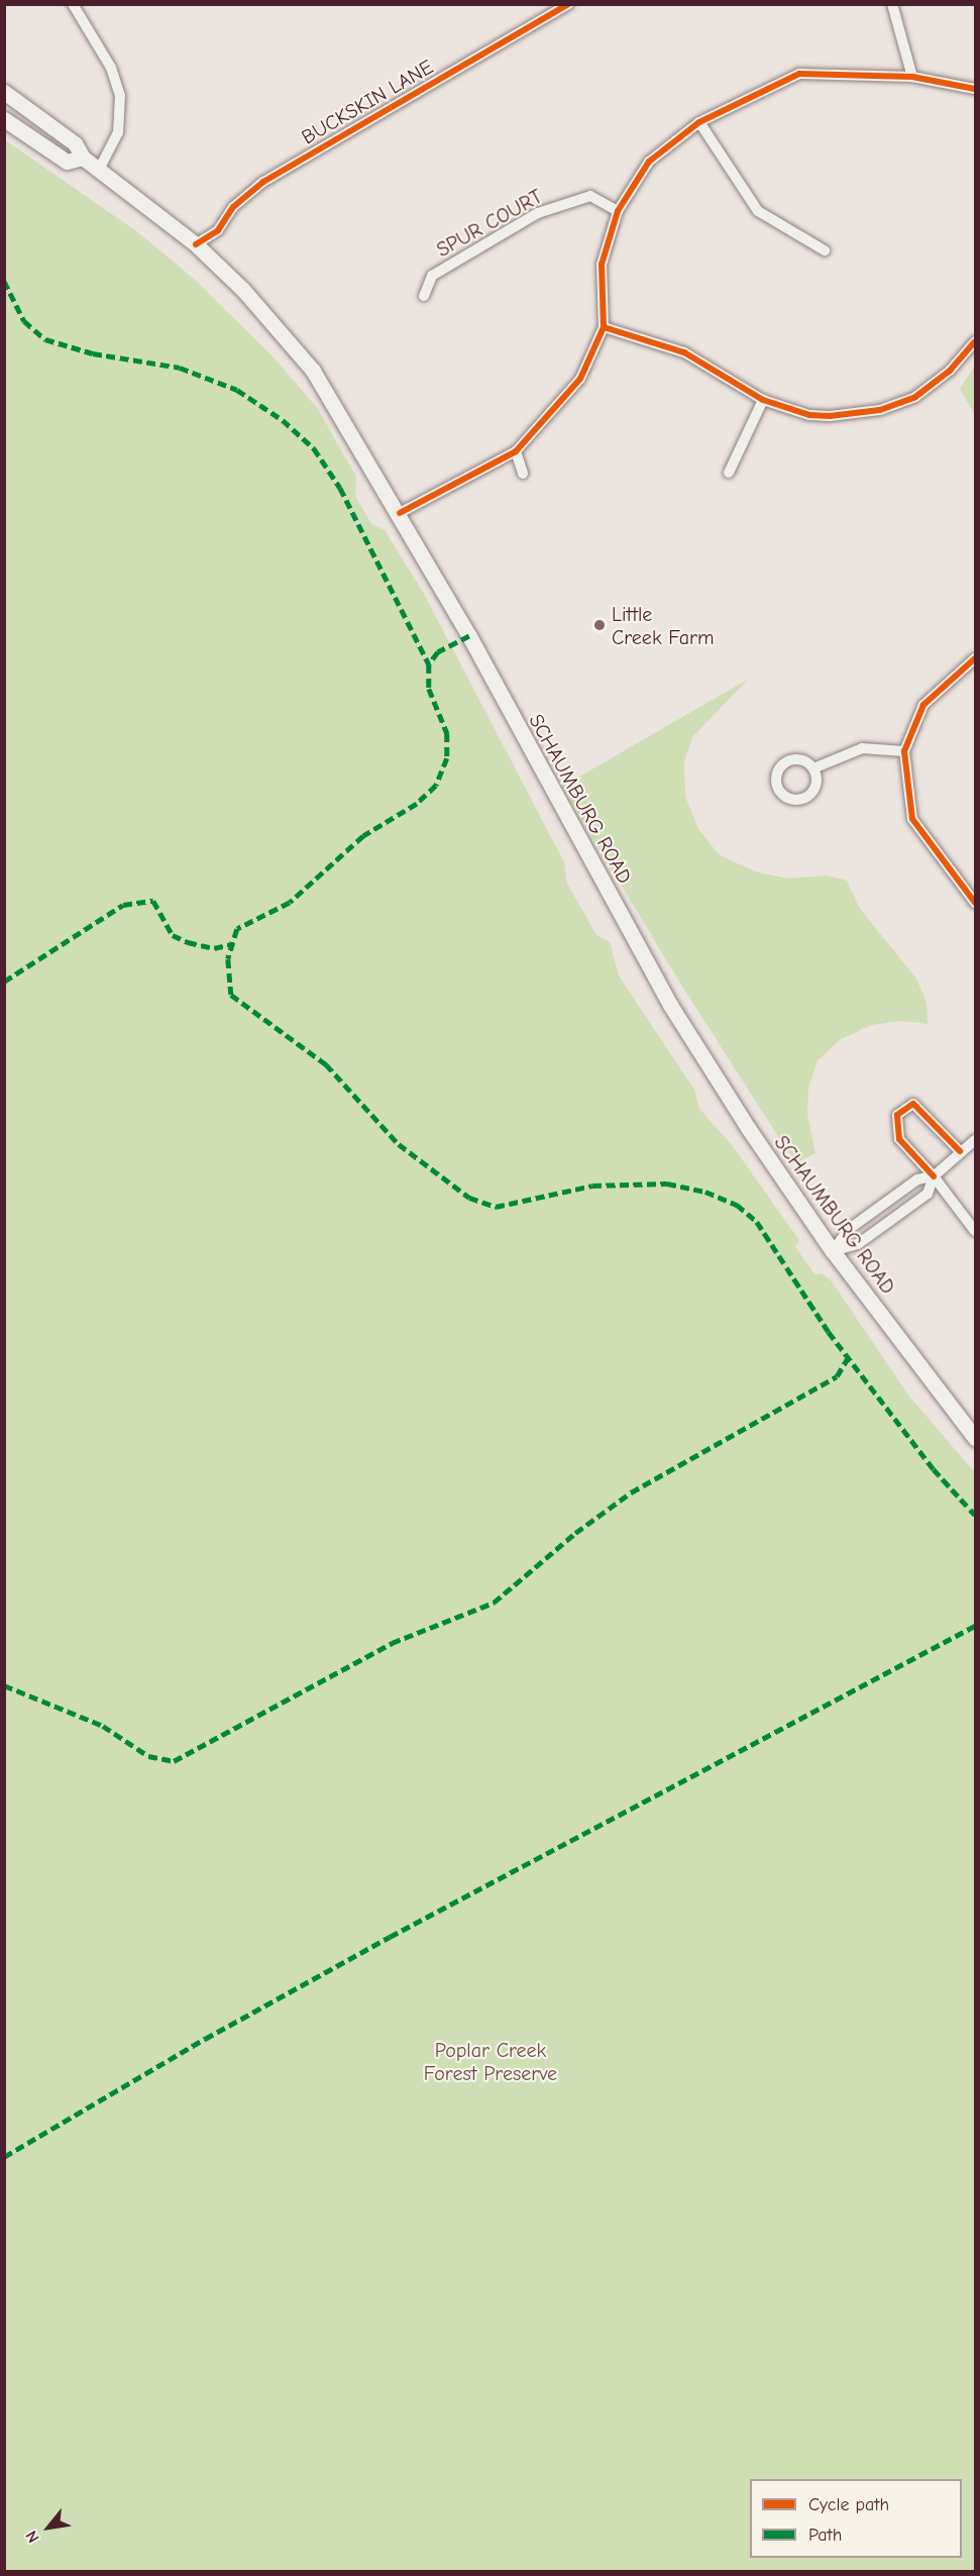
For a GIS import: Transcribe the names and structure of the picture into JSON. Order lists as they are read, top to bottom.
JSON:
{
  "streets": {
    "main road": ["SCHAUMBURG ROAD"],
    "street": ["BUCKSKIN LANE", "SPUR COURT"]
  },
  "crossings": [
    ["BUCKSKIN LANE", "SCHAUMBURG ROAD"]
  ],
  "parks": ["Poplar Creek Forest Preserve"],
  "places": ["Little Creek Farm"],
  "legend": ["Cycle path", "Path"],
  "north": "bottom left"
}
